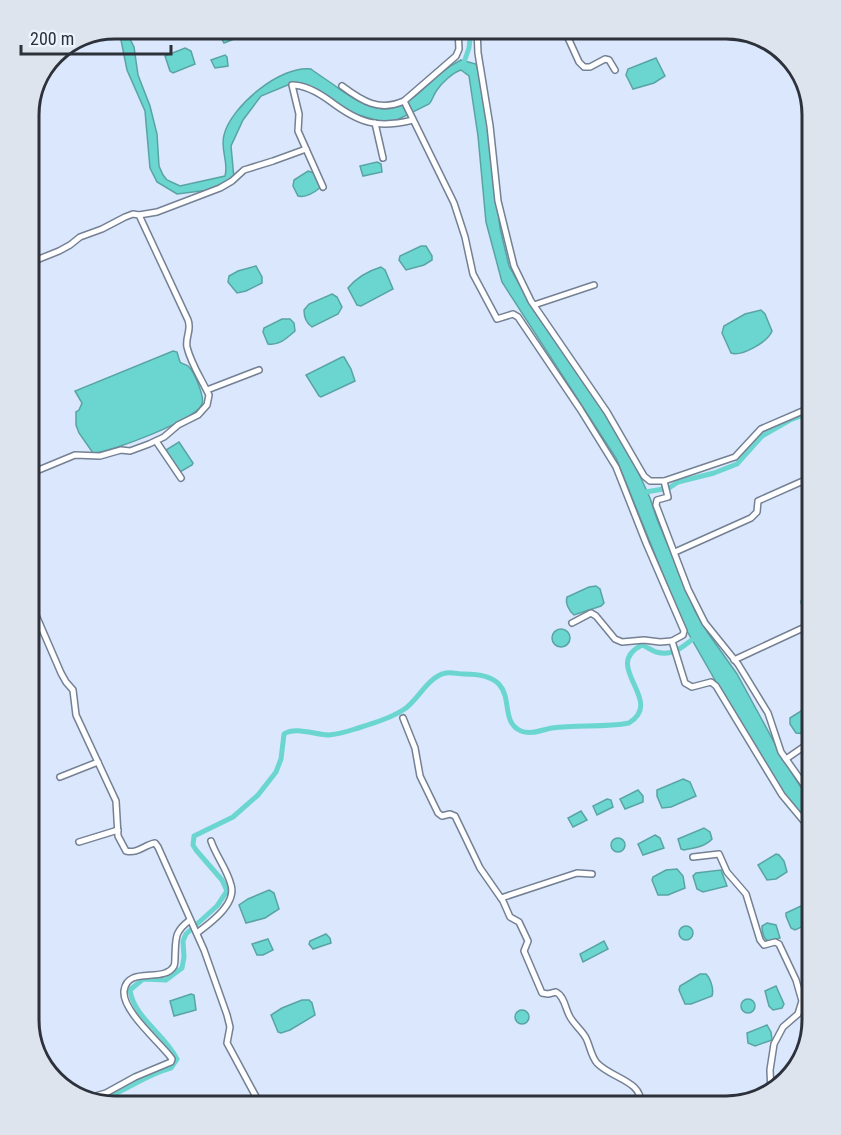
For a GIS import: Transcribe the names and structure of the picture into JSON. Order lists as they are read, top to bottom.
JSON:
{
  "scale_bar": "200 m"
}
